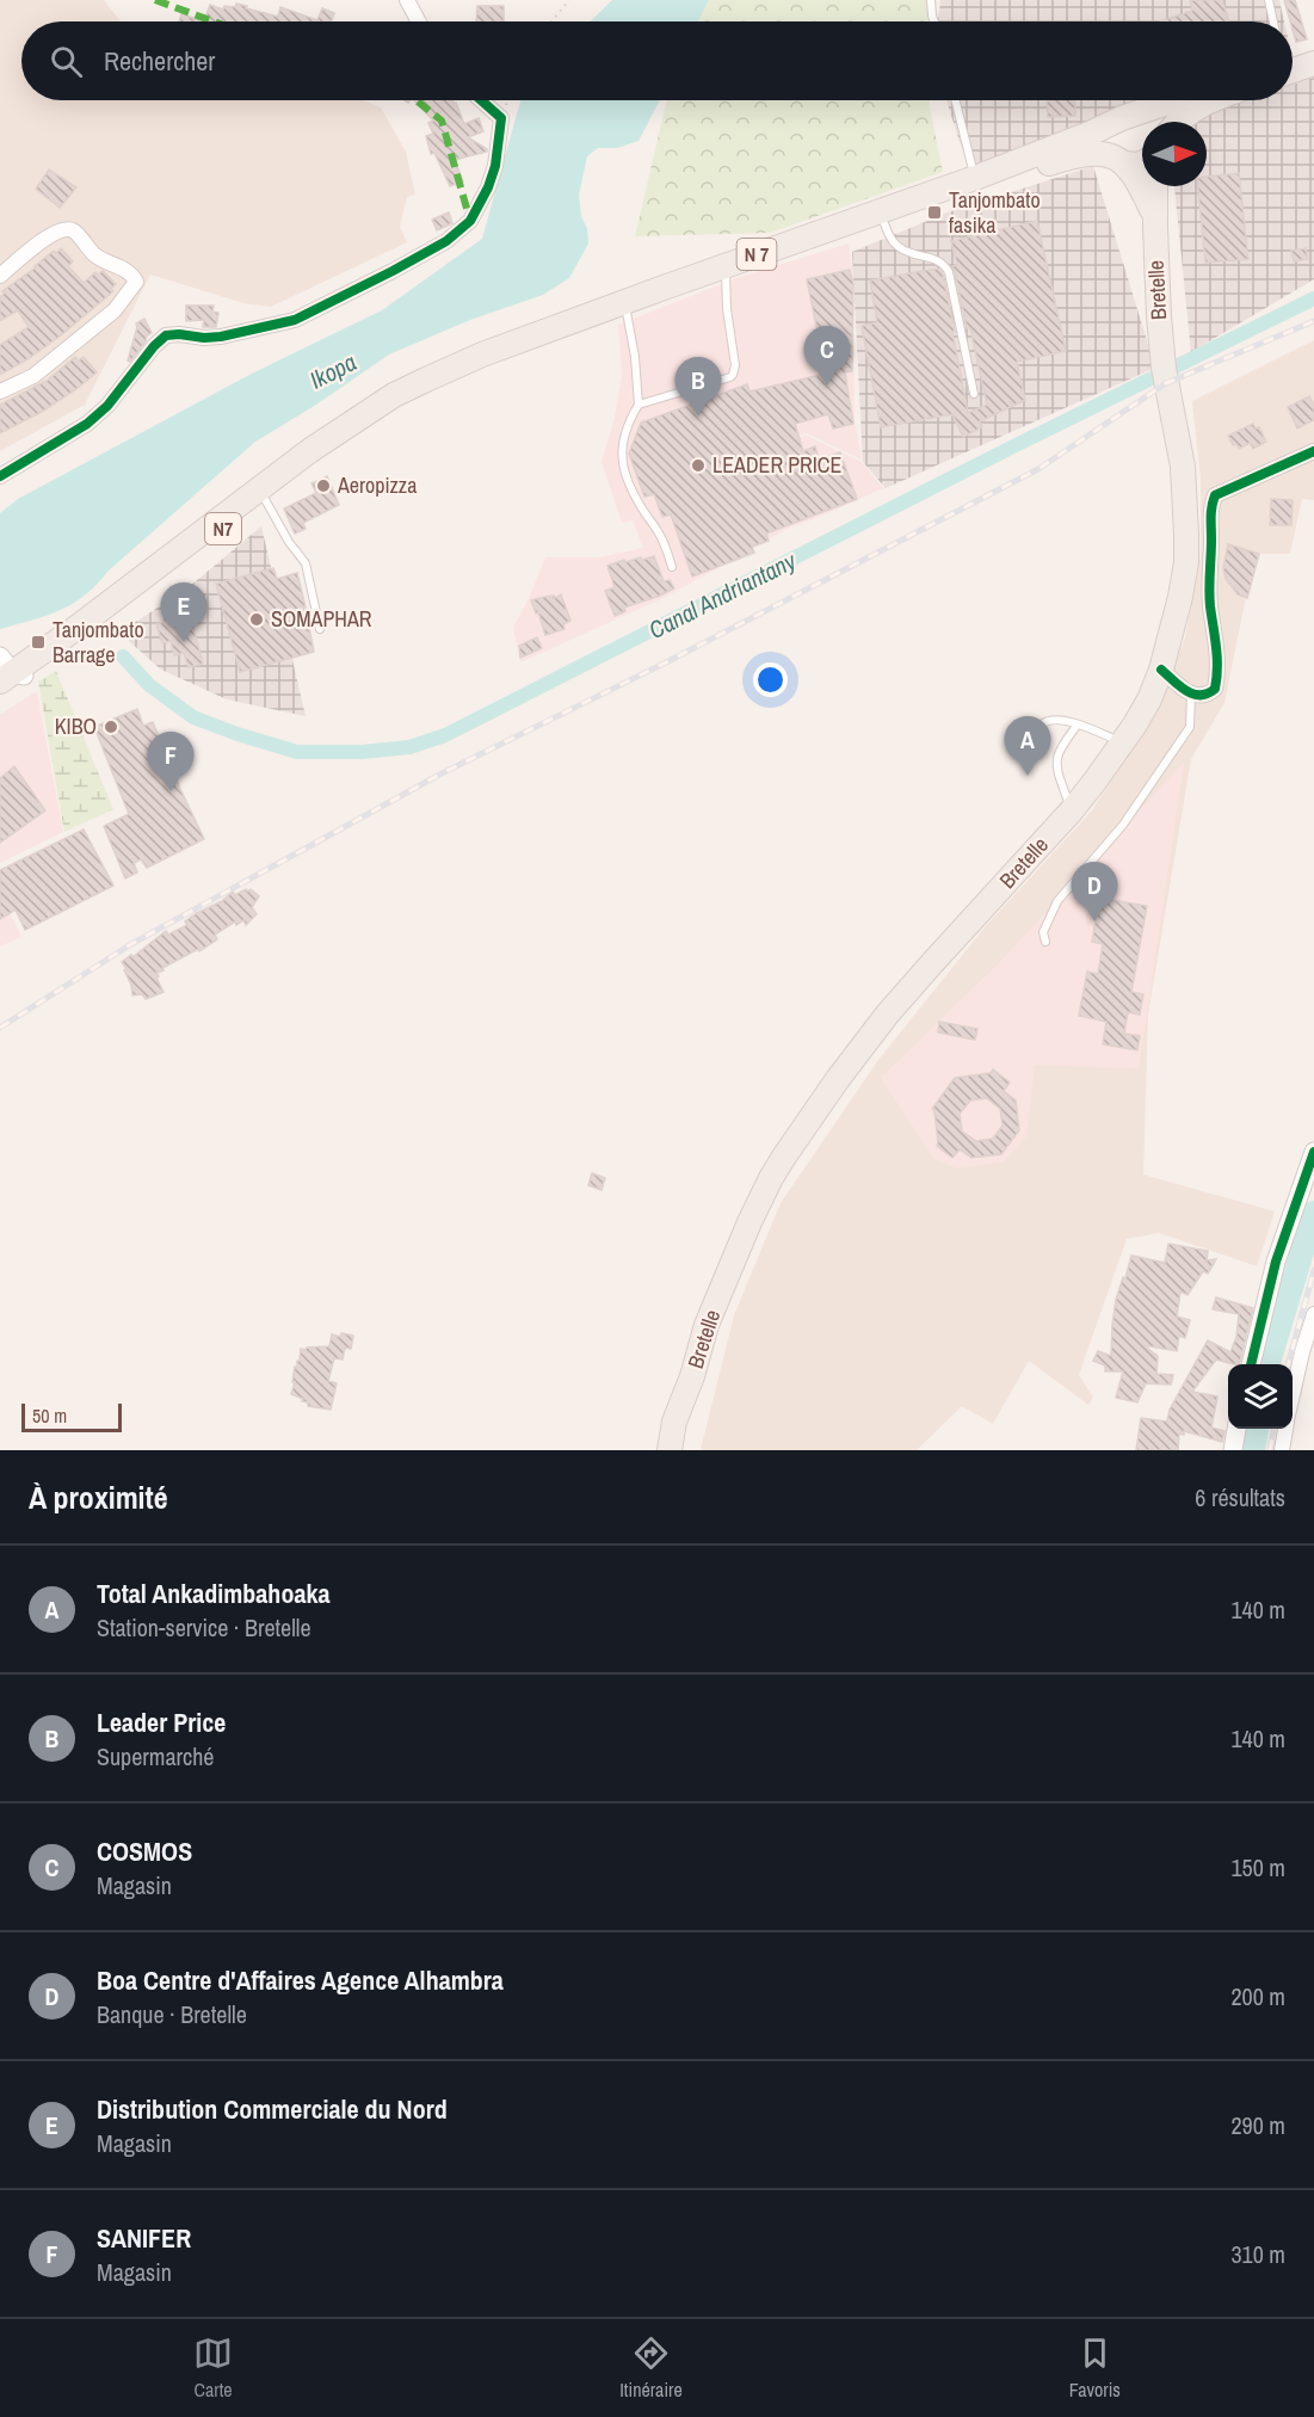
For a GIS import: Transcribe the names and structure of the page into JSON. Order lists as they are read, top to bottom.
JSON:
{
  "streets": {
    "main road": ["N 7", "Bretelle", "N7"]
  },
  "crossings": [
    ["N 7", "N7"]
  ],
  "water": ["Ikopa", "Canal Andriantany"],
  "places": {
    "transit": ["Tanjombato fasika", "Tanjombato Barrage"],
    "other": [
      "LEADER PRICE",
      "Aeropizza",
      "SOMAPHAR",
      "KIBO"
    ]
  },
  "scale_bar": "50 m",
  "north": "right",
  "page": {
    "search": "Rechercher",
    "pins": [
      "C",
      "B",
      "E",
      "A",
      "F",
      "D"
    ],
    "scale": "50 m",
    "heading": ["À proximité", "6 résultats"],
    "list": [
      {
        "mark": "A",
        "name": "Total Ankadimbahoaka",
        "note": "Station-service · Bretelle",
        "value": "140 m"
      },
      {
        "mark": "B",
        "name": "Leader Price",
        "note": "Supermarché",
        "value": "140 m"
      },
      {
        "mark": "C",
        "name": "COSMOS",
        "note": "Magasin",
        "value": "150 m"
      },
      {
        "mark": "D",
        "name": "Boa Centre d'Affaires Agence Alhambra",
        "note": "Banque · Bretelle",
        "value": "200 m"
      },
      {
        "mark": "E",
        "name": "Distribution Commerciale du Nord",
        "note": "Magasin",
        "value": "290 m"
      },
      {
        "mark": "F",
        "name": "SANIFER",
        "note": "Magasin",
        "value": "310 m"
      }
    ],
    "nav": ["Carte", "Itinéraire", "Favoris"]
  }
}
